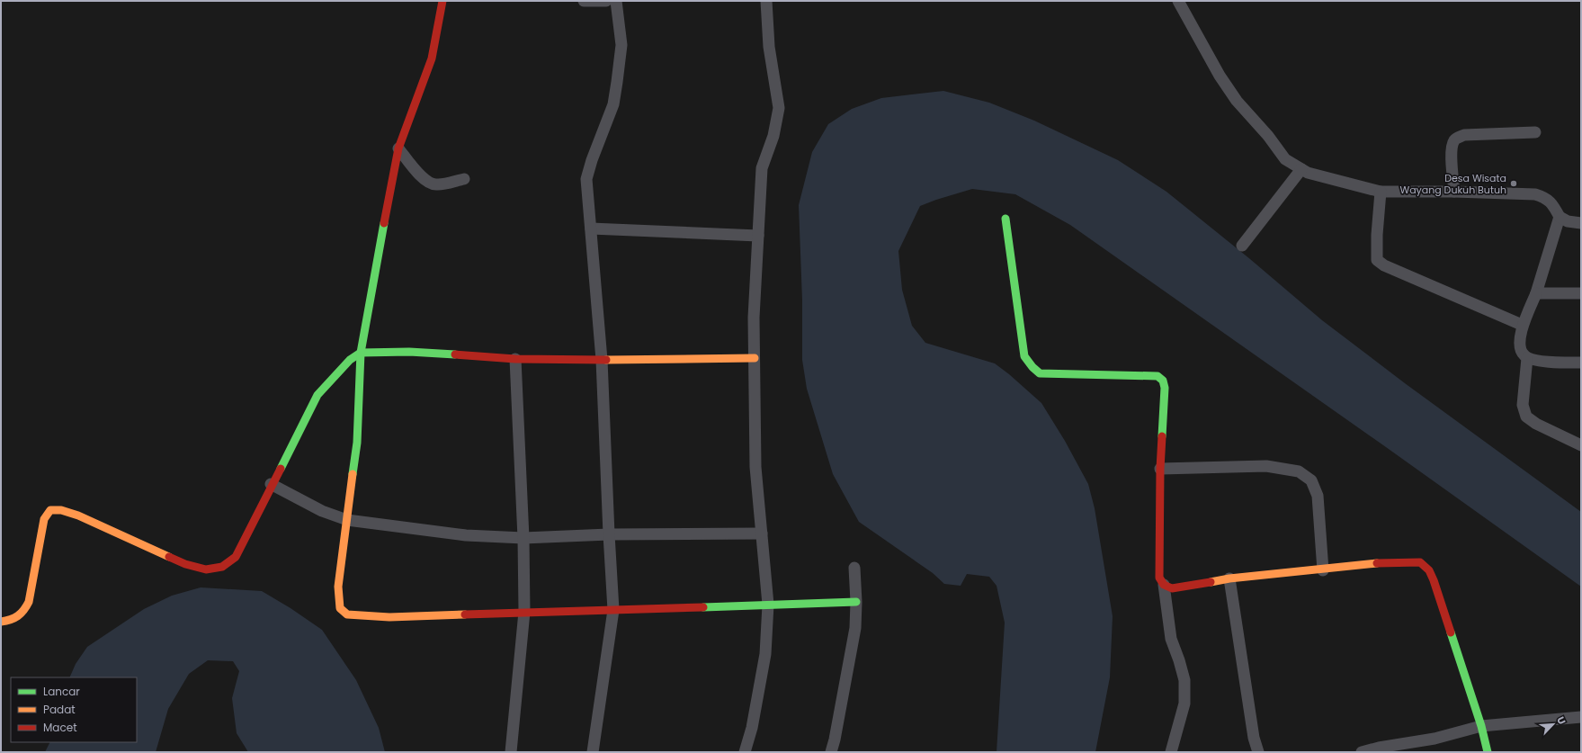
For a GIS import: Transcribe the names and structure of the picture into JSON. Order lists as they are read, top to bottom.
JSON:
{
  "places": ["Desa Wisata Wayang Dukuh Butuh"],
  "legend": ["Lancar", "Padat", "Macet"],
  "north": "top right"
}
